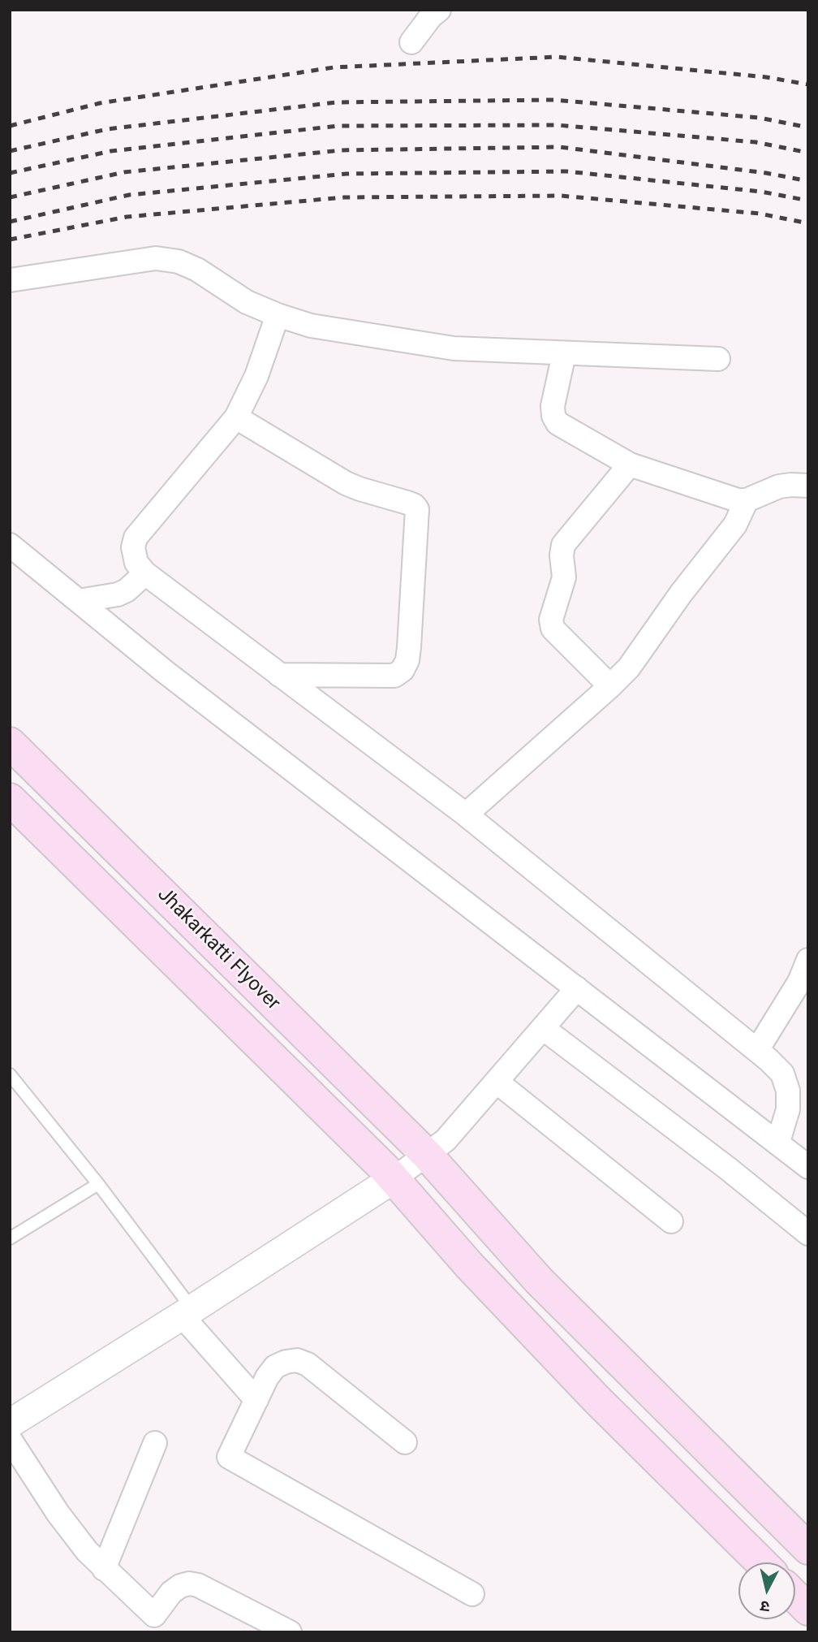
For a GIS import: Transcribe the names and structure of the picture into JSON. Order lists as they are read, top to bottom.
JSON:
{
  "streets": {
    "main road": ["Jhakarkatti Flyover"]
  },
  "north": "bottom"
}
